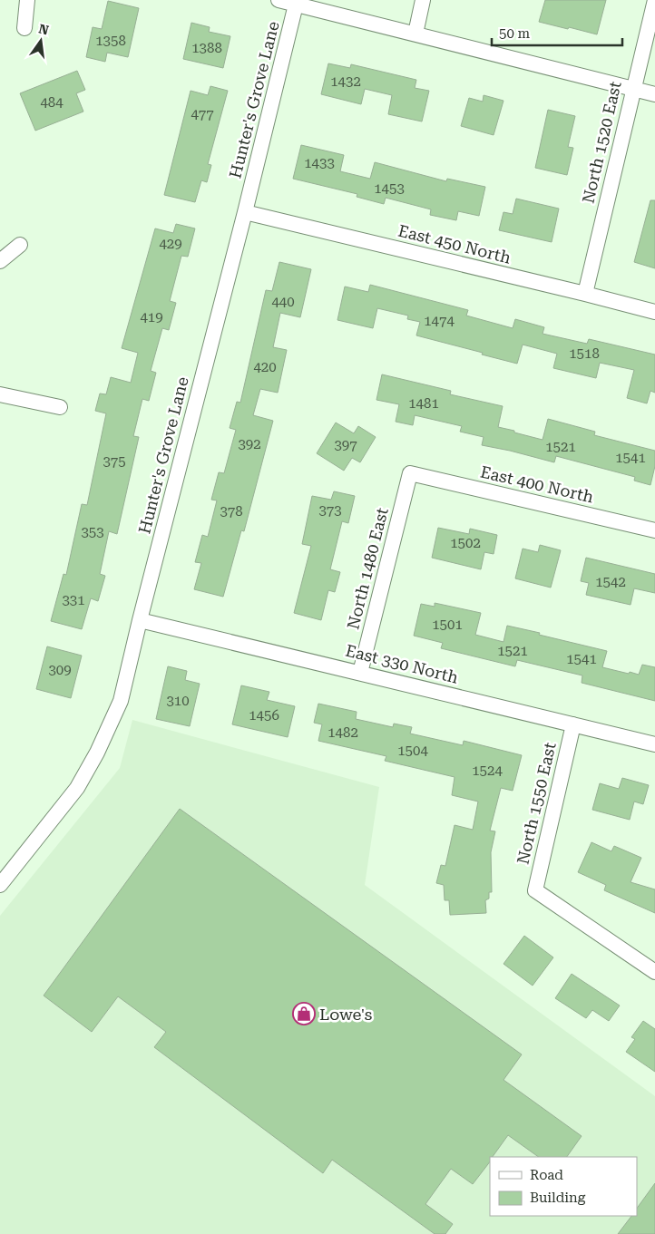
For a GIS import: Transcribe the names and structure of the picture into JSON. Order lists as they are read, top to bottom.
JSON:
{
  "streets": {
    "street": [
      "Hunter's Grove Lane",
      "North 1520 East",
      "East 450 North",
      "East 400 North",
      "North 1480 East",
      "East 330 North",
      "North 1550 East"
    ]
  },
  "crossings": [
    ["Hunter's Grove Lane", "East 450 North"],
    ["Hunter's Grove Lane", "East 330 North"],
    ["North 1520 East", "East 450 North"],
    ["East 400 North", "North 1480 East"],
    ["North 1480 East", "East 330 North"],
    ["East 330 North", "North 1550 East"]
  ],
  "places": {
    "shop": ["Lowe's"]
  },
  "house_numbers": [
    "1358",
    "1388",
    "1432",
    "484",
    "477",
    "1433",
    "1453",
    "429",
    "440",
    "419",
    "1474",
    "1518",
    "420",
    "1481",
    "392",
    "397",
    "1521",
    "1541",
    "375",
    "373",
    "378",
    "353",
    "1502",
    "1542",
    "331",
    "1501",
    "1521",
    "1541",
    "309",
    "310",
    "1456",
    "1482",
    "1504",
    "1524"
  ],
  "legend": ["Road", "Building"],
  "scale_bar": "50 m",
  "north": "top"
}
